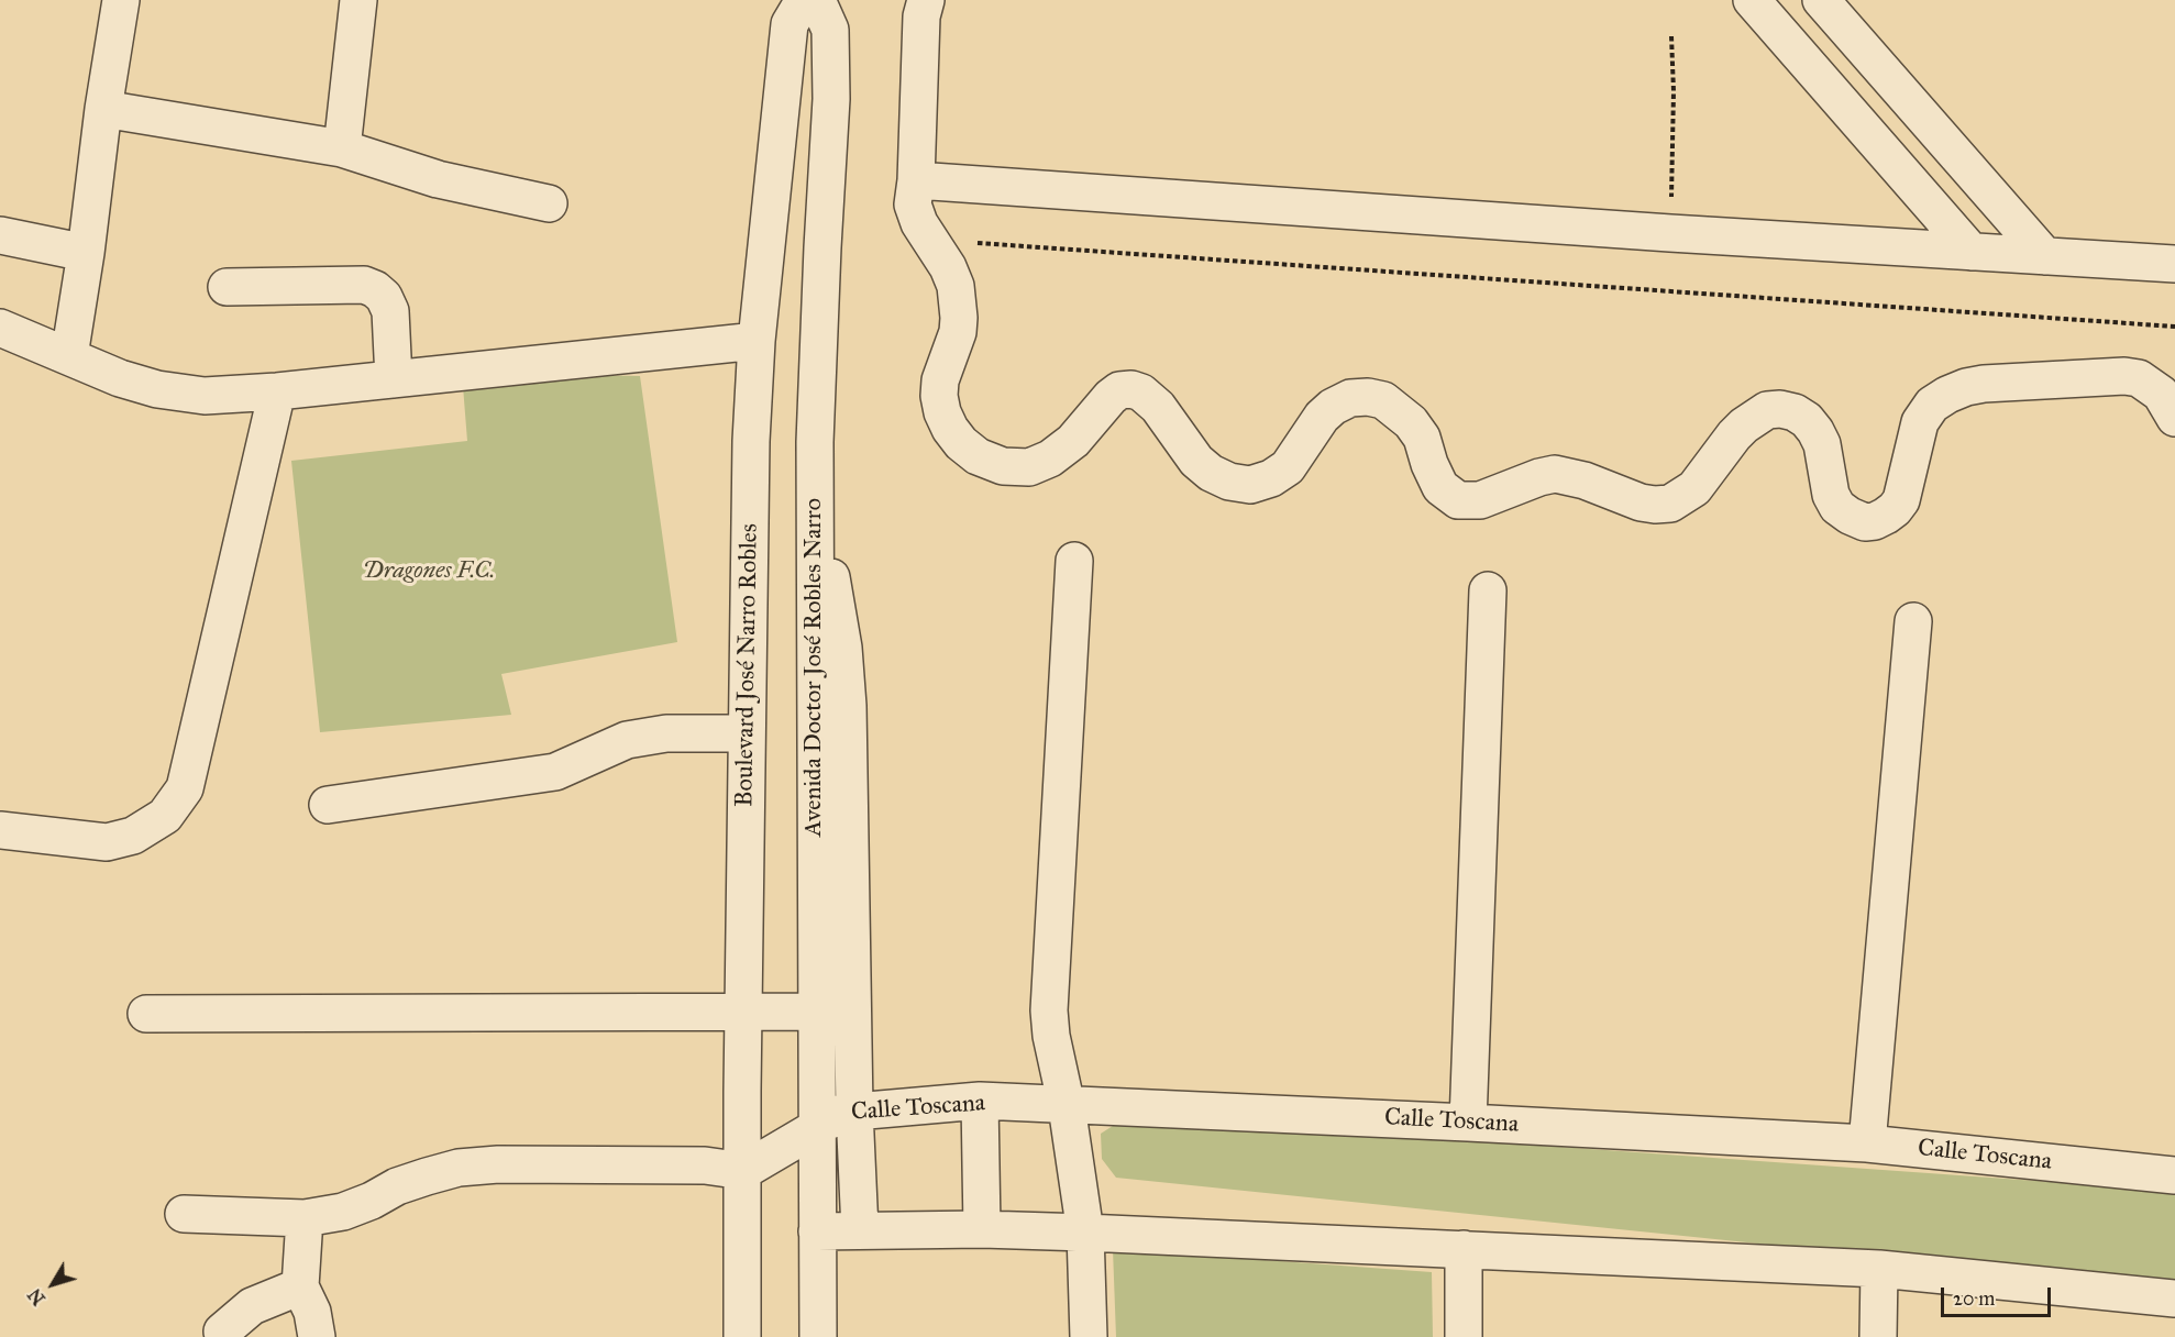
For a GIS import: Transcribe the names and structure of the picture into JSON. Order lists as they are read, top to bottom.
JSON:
{
  "streets": {
    "street": ["Boulevard José Narro Robles", "Avenida Doctor José Robles Narro", "Calle Toscana"]
  },
  "crossings": [
    ["Boulevard José Narro Robles", "Calle Toscana"],
    ["Avenida Doctor José Robles Narro", "Calle Toscana"]
  ],
  "parks": ["Dragones F.C."],
  "scale_bar": "20 m",
  "north": "bottom left"
}
